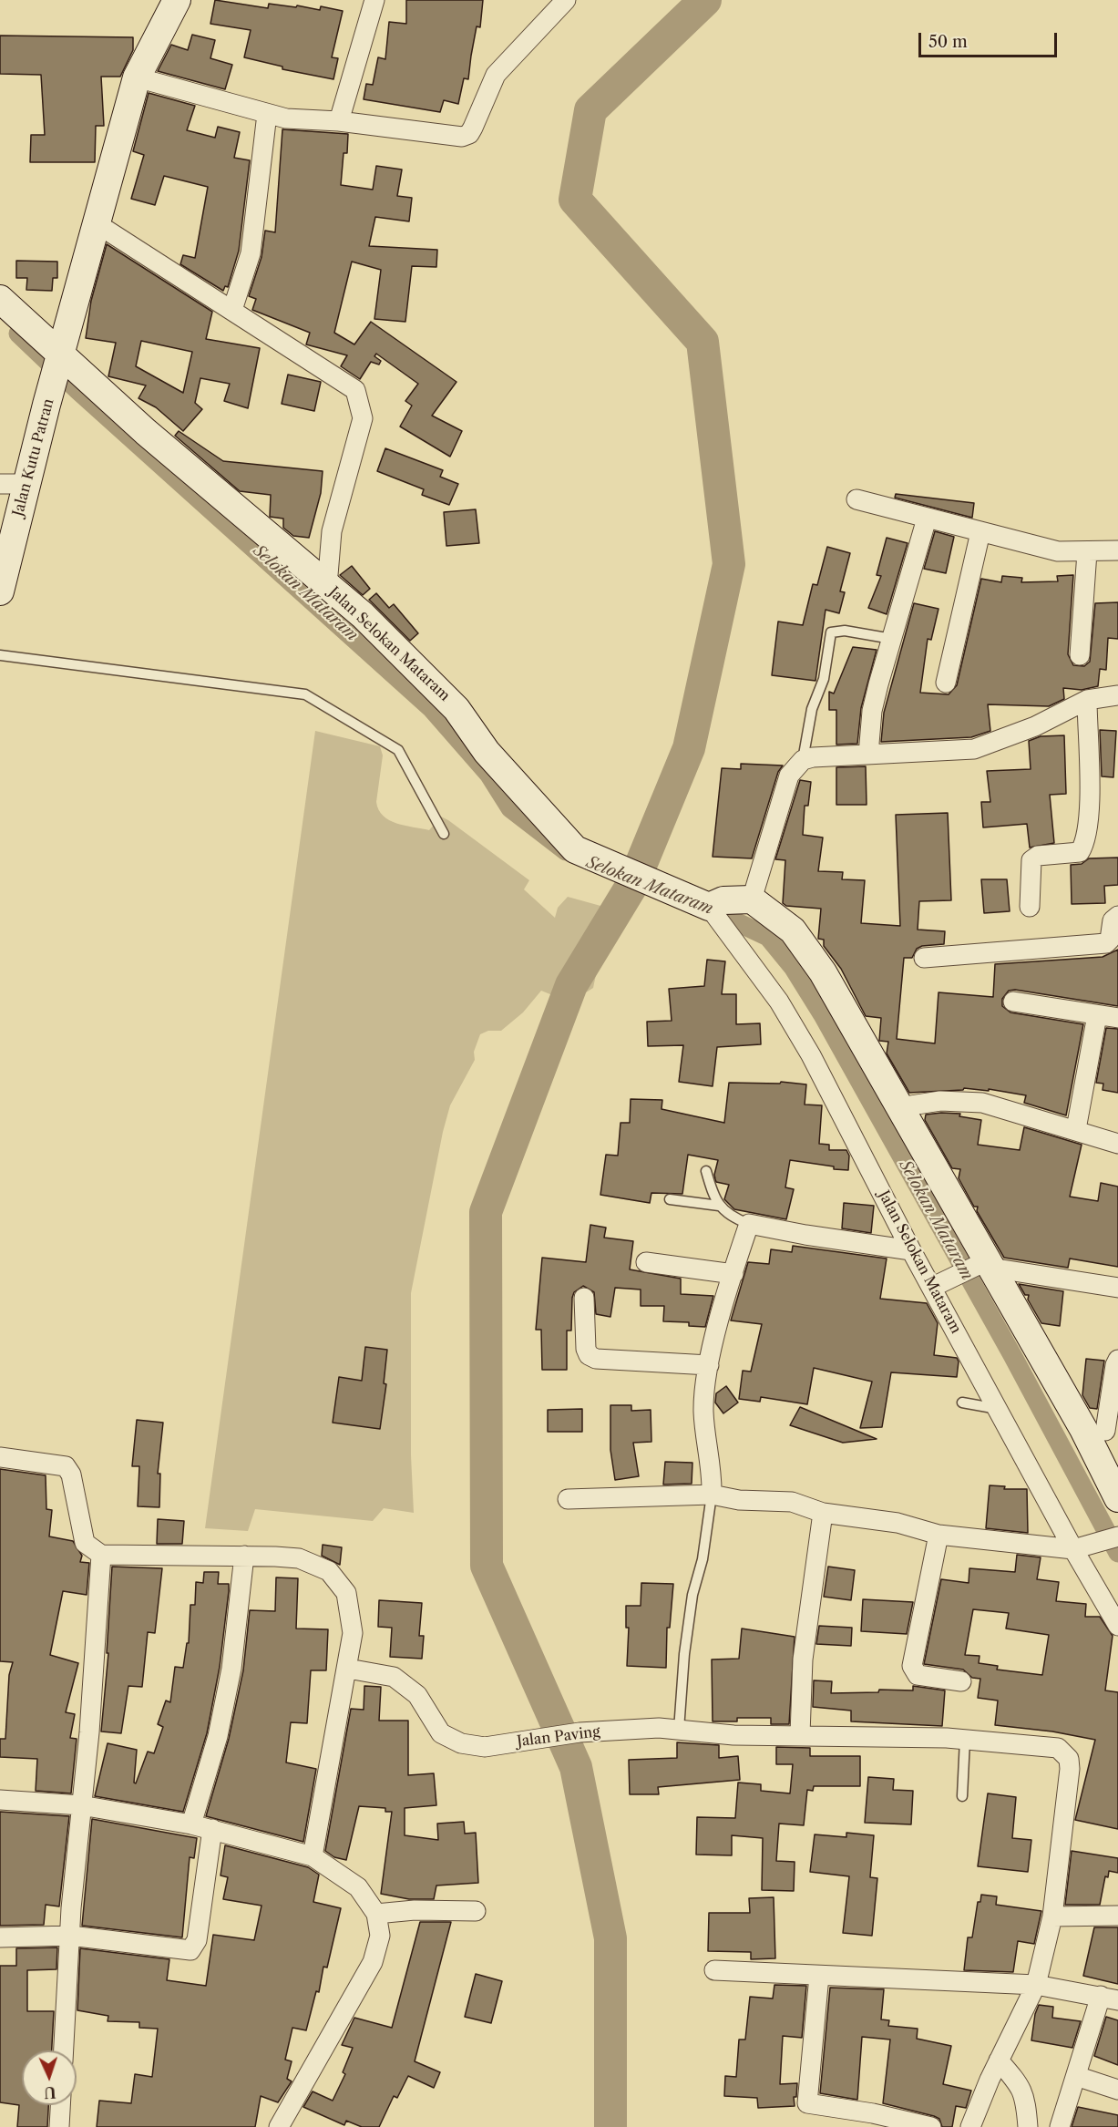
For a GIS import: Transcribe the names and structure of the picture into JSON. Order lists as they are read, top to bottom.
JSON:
{
  "streets": {
    "street": ["Jalan Kutu Patran", "Jalan Selokan Mataram", "Jalan Paving"]
  },
  "crossings": [
    ["Jalan Kutu Patran", "Jalan Selokan Mataram"]
  ],
  "water": ["Selokan Mataram"],
  "scale_bar": "50 m",
  "north": "bottom"
}
